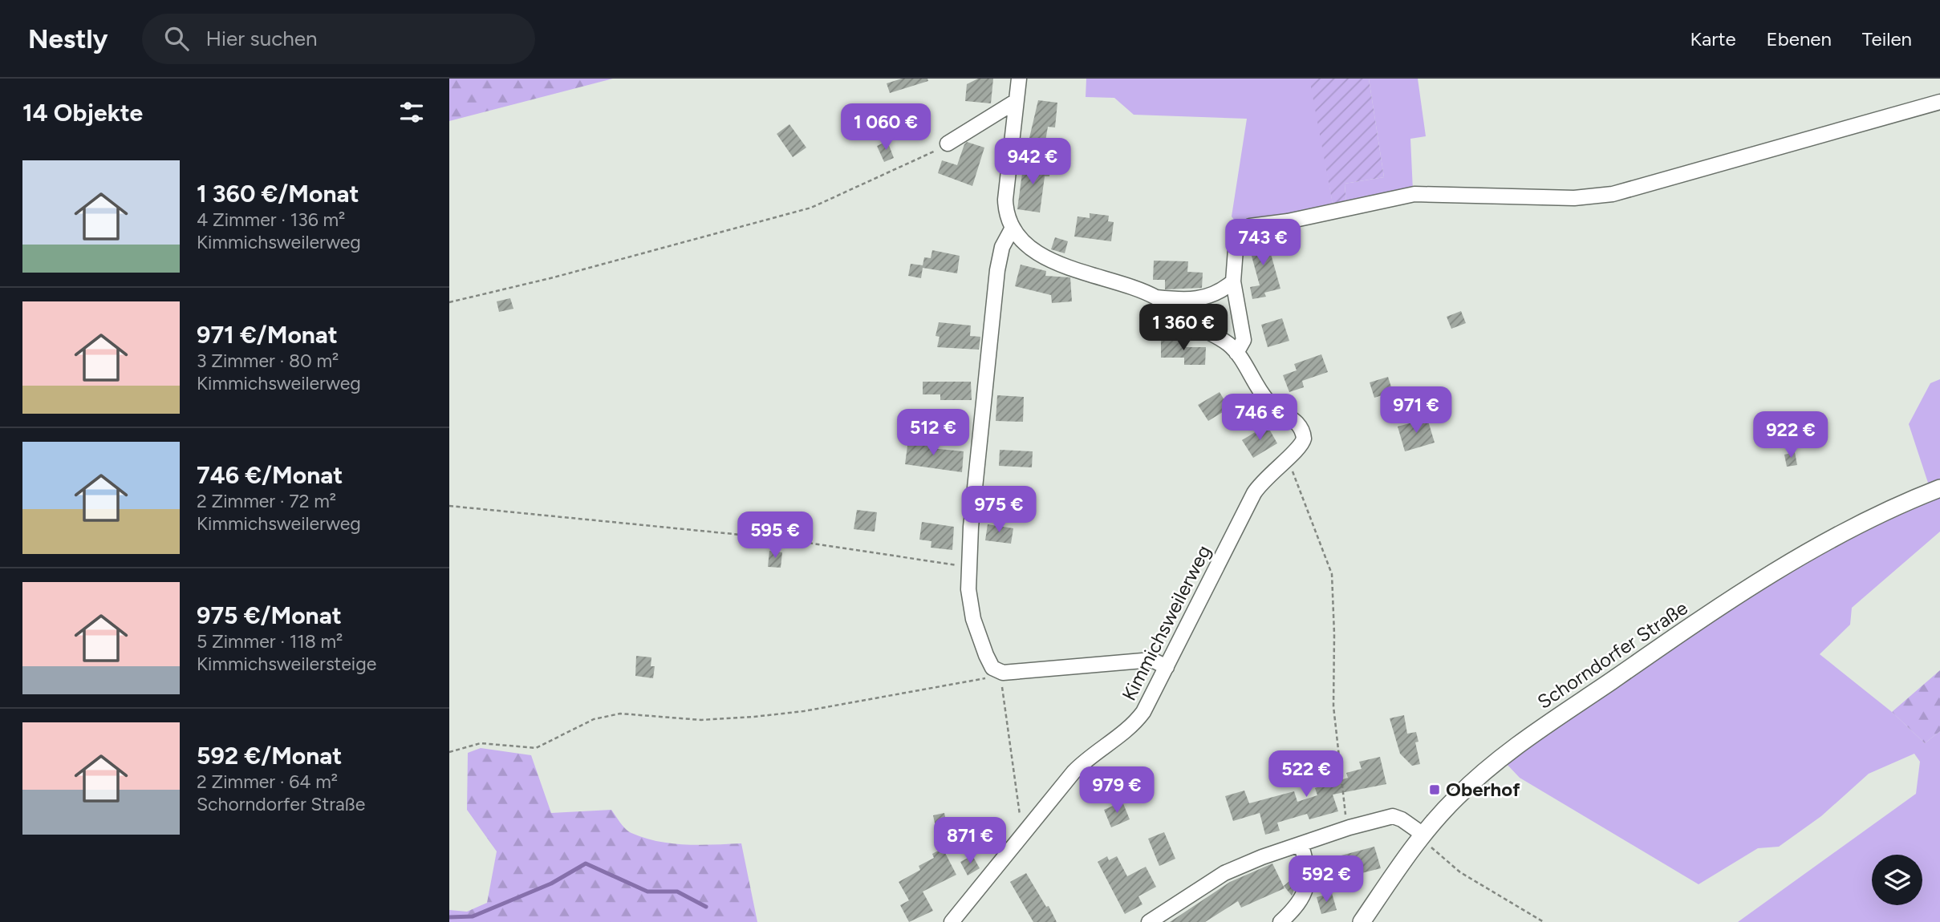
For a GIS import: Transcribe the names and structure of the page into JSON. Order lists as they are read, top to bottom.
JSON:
{
  "streets": {
    "main road": ["Schorndorfer Straße"],
    "street": ["Kimmichsweilerweg"]
  },
  "places": {
    "transit": ["Oberhof"]
  },
  "page": {
    "header": "Nestly",
    "search": "Hier suchen",
    "nav": ["Karte", "Ebenen", "Teilen"],
    "heading": "14 Objekte",
    "price": [
      "1 060 €",
      "942 €",
      "743 €",
      "1 360 €",
      "971 €",
      "746 €",
      "512 €",
      "922 €",
      "975 €",
      "595 €",
      "522 €",
      "979 €",
      "871 €",
      "592 €"
    ],
    "list": [
      {
        "name": "1 360 €/Monat",
        "note": "4 Zimmer · 136 m² · Kimmichsweilerweg"
      },
      {
        "name": "971 €/Monat",
        "note": "3 Zimmer · 80 m² · Kimmichsweilerweg"
      },
      {
        "name": "746 €/Monat",
        "note": "2 Zimmer · 72 m² · Kimmichsweilerweg"
      },
      {
        "name": "975 €/Monat",
        "note": "5 Zimmer · 118 m² · Kimmichsweilersteige"
      },
      {
        "name": "592 €/Monat",
        "note": "2 Zimmer · 64 m² · Schorndorfer Straße"
      }
    ]
  }
}
